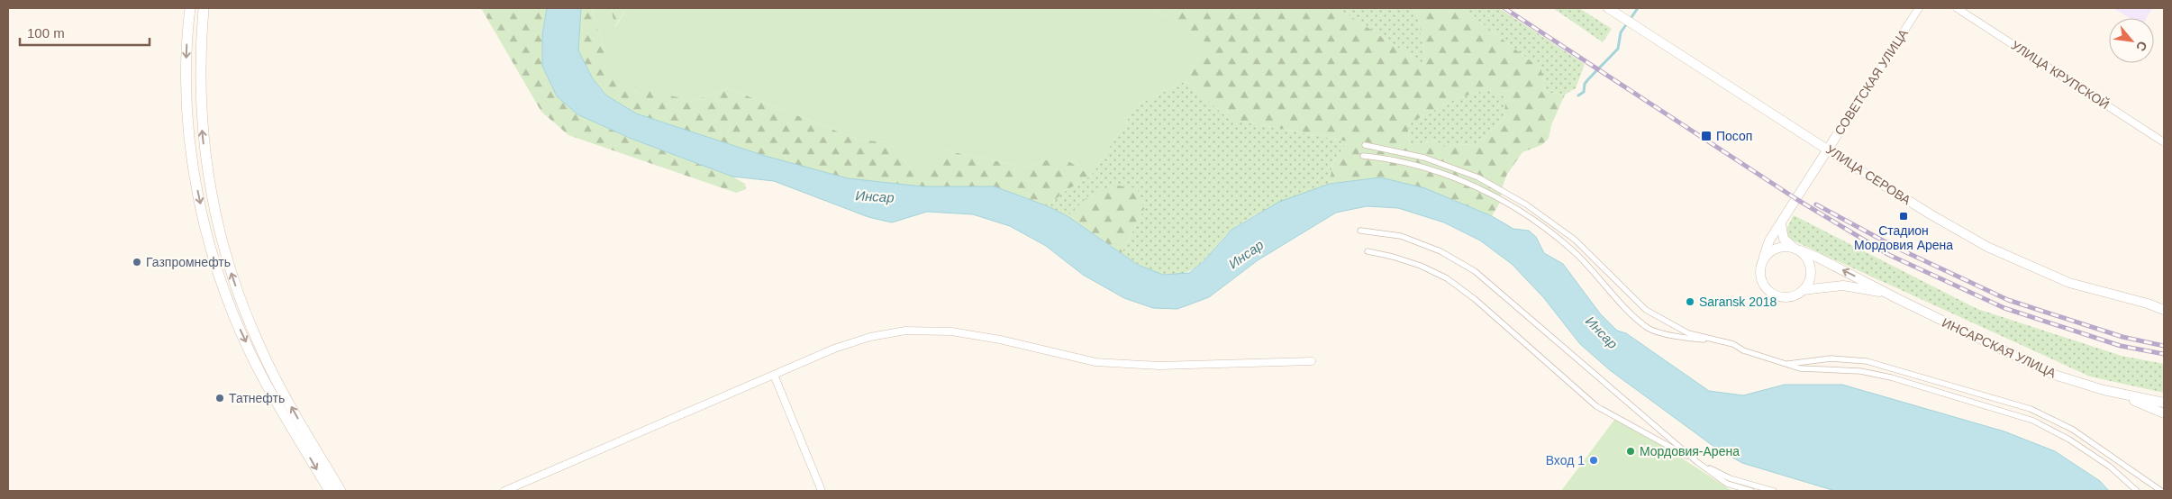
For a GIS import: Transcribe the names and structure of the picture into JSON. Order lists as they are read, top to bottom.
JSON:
{
  "streets": {
    "street": [
      "УЛИЦА КРУПСКОЙ",
      "СОВЕТСКАЯ УЛИЦА",
      "УЛИЦА СЕРОВА",
      "ИНСАРСКАЯ УЛИЦА"
    ]
  },
  "crossings": [
    ["СОВЕТСКАЯ УЛИЦА", "УЛИЦА СЕРОВА"],
    ["СОВЕТСКАЯ УЛИЦА", "ИНСАРСКАЯ УЛИЦА"]
  ],
  "water": ["Инсар"],
  "places": {
    "transit": ["Посоп", "Стадион Мордовия Арена"],
    "other": [
      "Газпромнефть",
      "Saransk 2018",
      "Татнефть",
      "Мордовия-Арена",
      "Вход 1"
    ]
  },
  "scale_bar": "100 m",
  "north": "bottom right"
}
